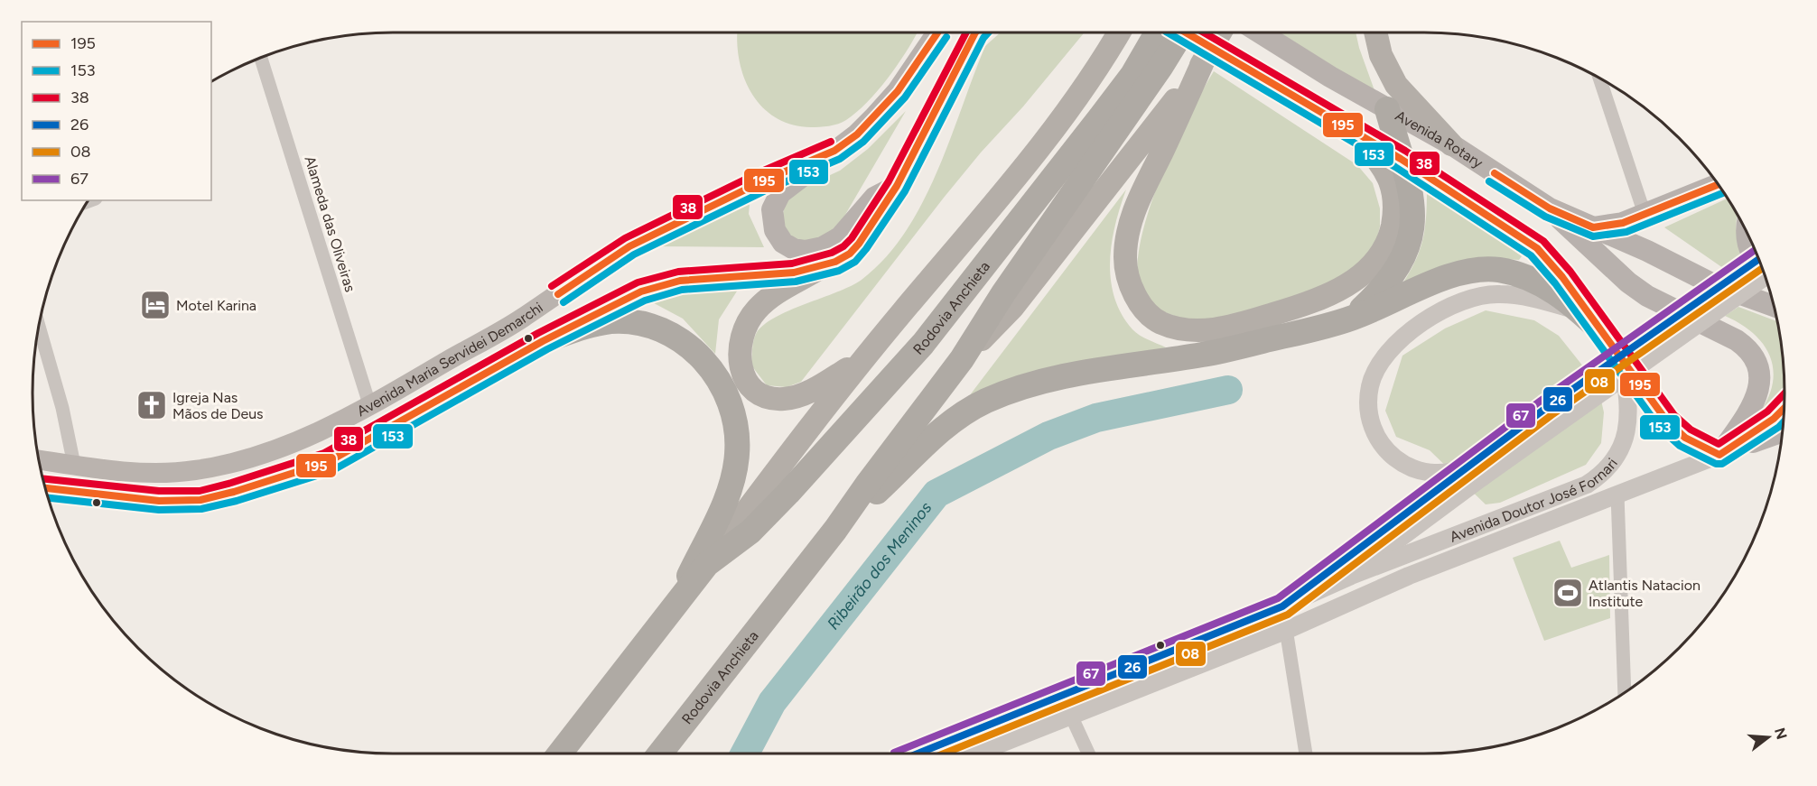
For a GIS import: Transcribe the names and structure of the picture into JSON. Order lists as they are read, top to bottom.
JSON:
{
  "streets": {
    "highway": ["Rodovia Anchieta"],
    "main road": ["Avenida Rotary", "Avenida Maria Servidei Demarchi"],
    "street": ["Alameda das Oliveiras", "Avenida Doutor José Fornari"]
  },
  "crossings": [
    ["Alameda das Oliveiras", "Avenida Maria Servidei Demarchi"]
  ],
  "water": ["Ribeirão dos Meninos"],
  "places": {
    "hotel": ["Motel Karina"],
    "church": ["Igreja Nas Mãos de Deus"],
    "sports": ["Atlantis Natacion Institute"]
  },
  "lines": [
    "transit line 195",
    "transit line 153",
    "transit line 38",
    "transit line 67",
    "transit line 26",
    "transit line 08"
  ],
  "legend": [
    "195",
    "153",
    "38",
    "26",
    "08",
    "67"
  ],
  "north": "right"
}
